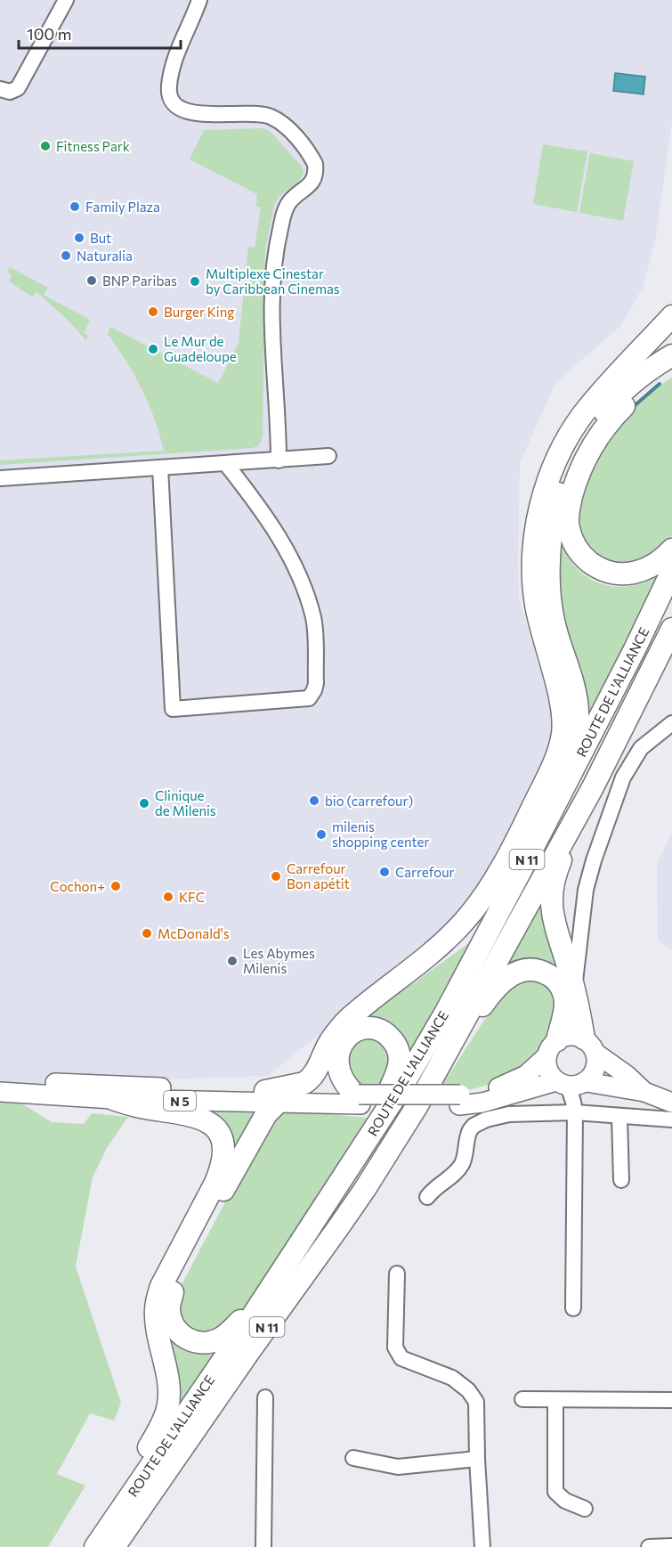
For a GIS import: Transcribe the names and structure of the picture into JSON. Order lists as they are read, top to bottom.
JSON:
{
  "streets": {
    "highway": ["ROUTE DE L'ALLIANCE", "N 11"],
    "main road": ["N 5"]
  },
  "places": [
    "Fitness Park",
    "Family Plaza",
    "But",
    "Naturalia",
    "BNP Paribas",
    "Multiplexe Cinestar by Caribbean Cinemas",
    "Burger King",
    "Le Mur de Guadeloupe",
    "bio (carrefour)",
    "Clinique de Milenis",
    "milenis shopping center",
    "Carrefour",
    "Carrefour Bon apétit",
    "Cochon+",
    "KFC",
    "McDonald's",
    "Les Abymes Milenis"
  ],
  "scale_bar": "100 m"
}
